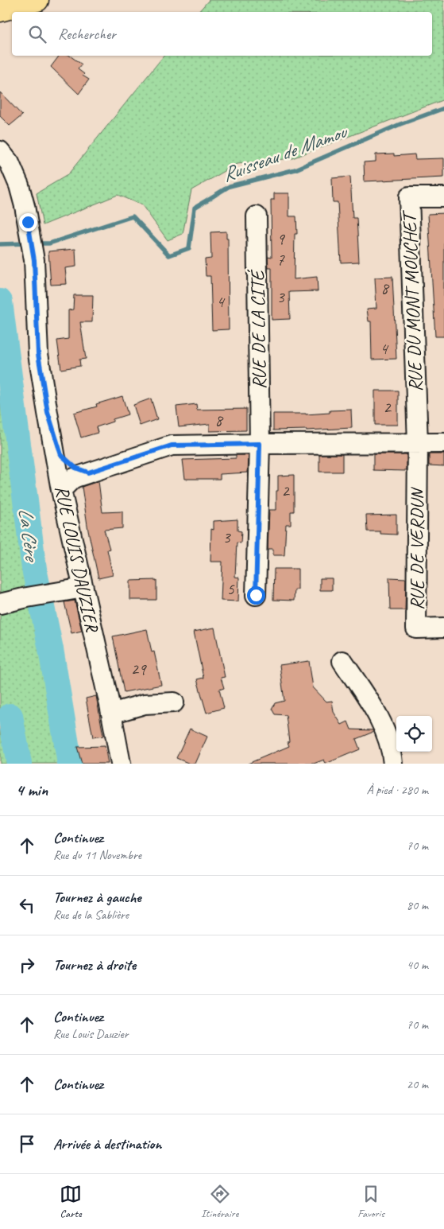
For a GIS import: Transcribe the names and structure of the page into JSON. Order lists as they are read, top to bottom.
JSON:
{
  "streets": {
    "street": [
      "RUE DU MONT MOUCHET",
      "RUE DE LA CITÉ",
      "RUE DE VERDUN",
      "RUE LOUIS DAUZIER"
    ]
  },
  "crossings": [
    ["RUE DU MONT MOUCHET", "RUE DE VERDUN"]
  ],
  "water": ["Ruisseau de Mamou", "La Cère"],
  "house_numbers": [
    "9",
    "7",
    "8",
    "3",
    "4",
    "4",
    "2",
    "8",
    "2",
    "3",
    "5",
    "29"
  ],
  "page": {
    "search": "Rechercher",
    "heading": ["4 min", "À pied · 280 m"],
    "list": [
      ["Continuez", "Rue du 11 Novembre", "70 m"],
      ["Tournez à gauche", "Rue de la Sablière", "80 m"],
      ["Tournez à droite", "40 m"],
      ["Continuez", "Rue Louis Dauzier", "70 m"],
      ["Continuez", "20 m"],
      "Arrivée à destination"
    ],
    "nav": ["Carte", "Itinéraire", "Favoris"]
  }
}
